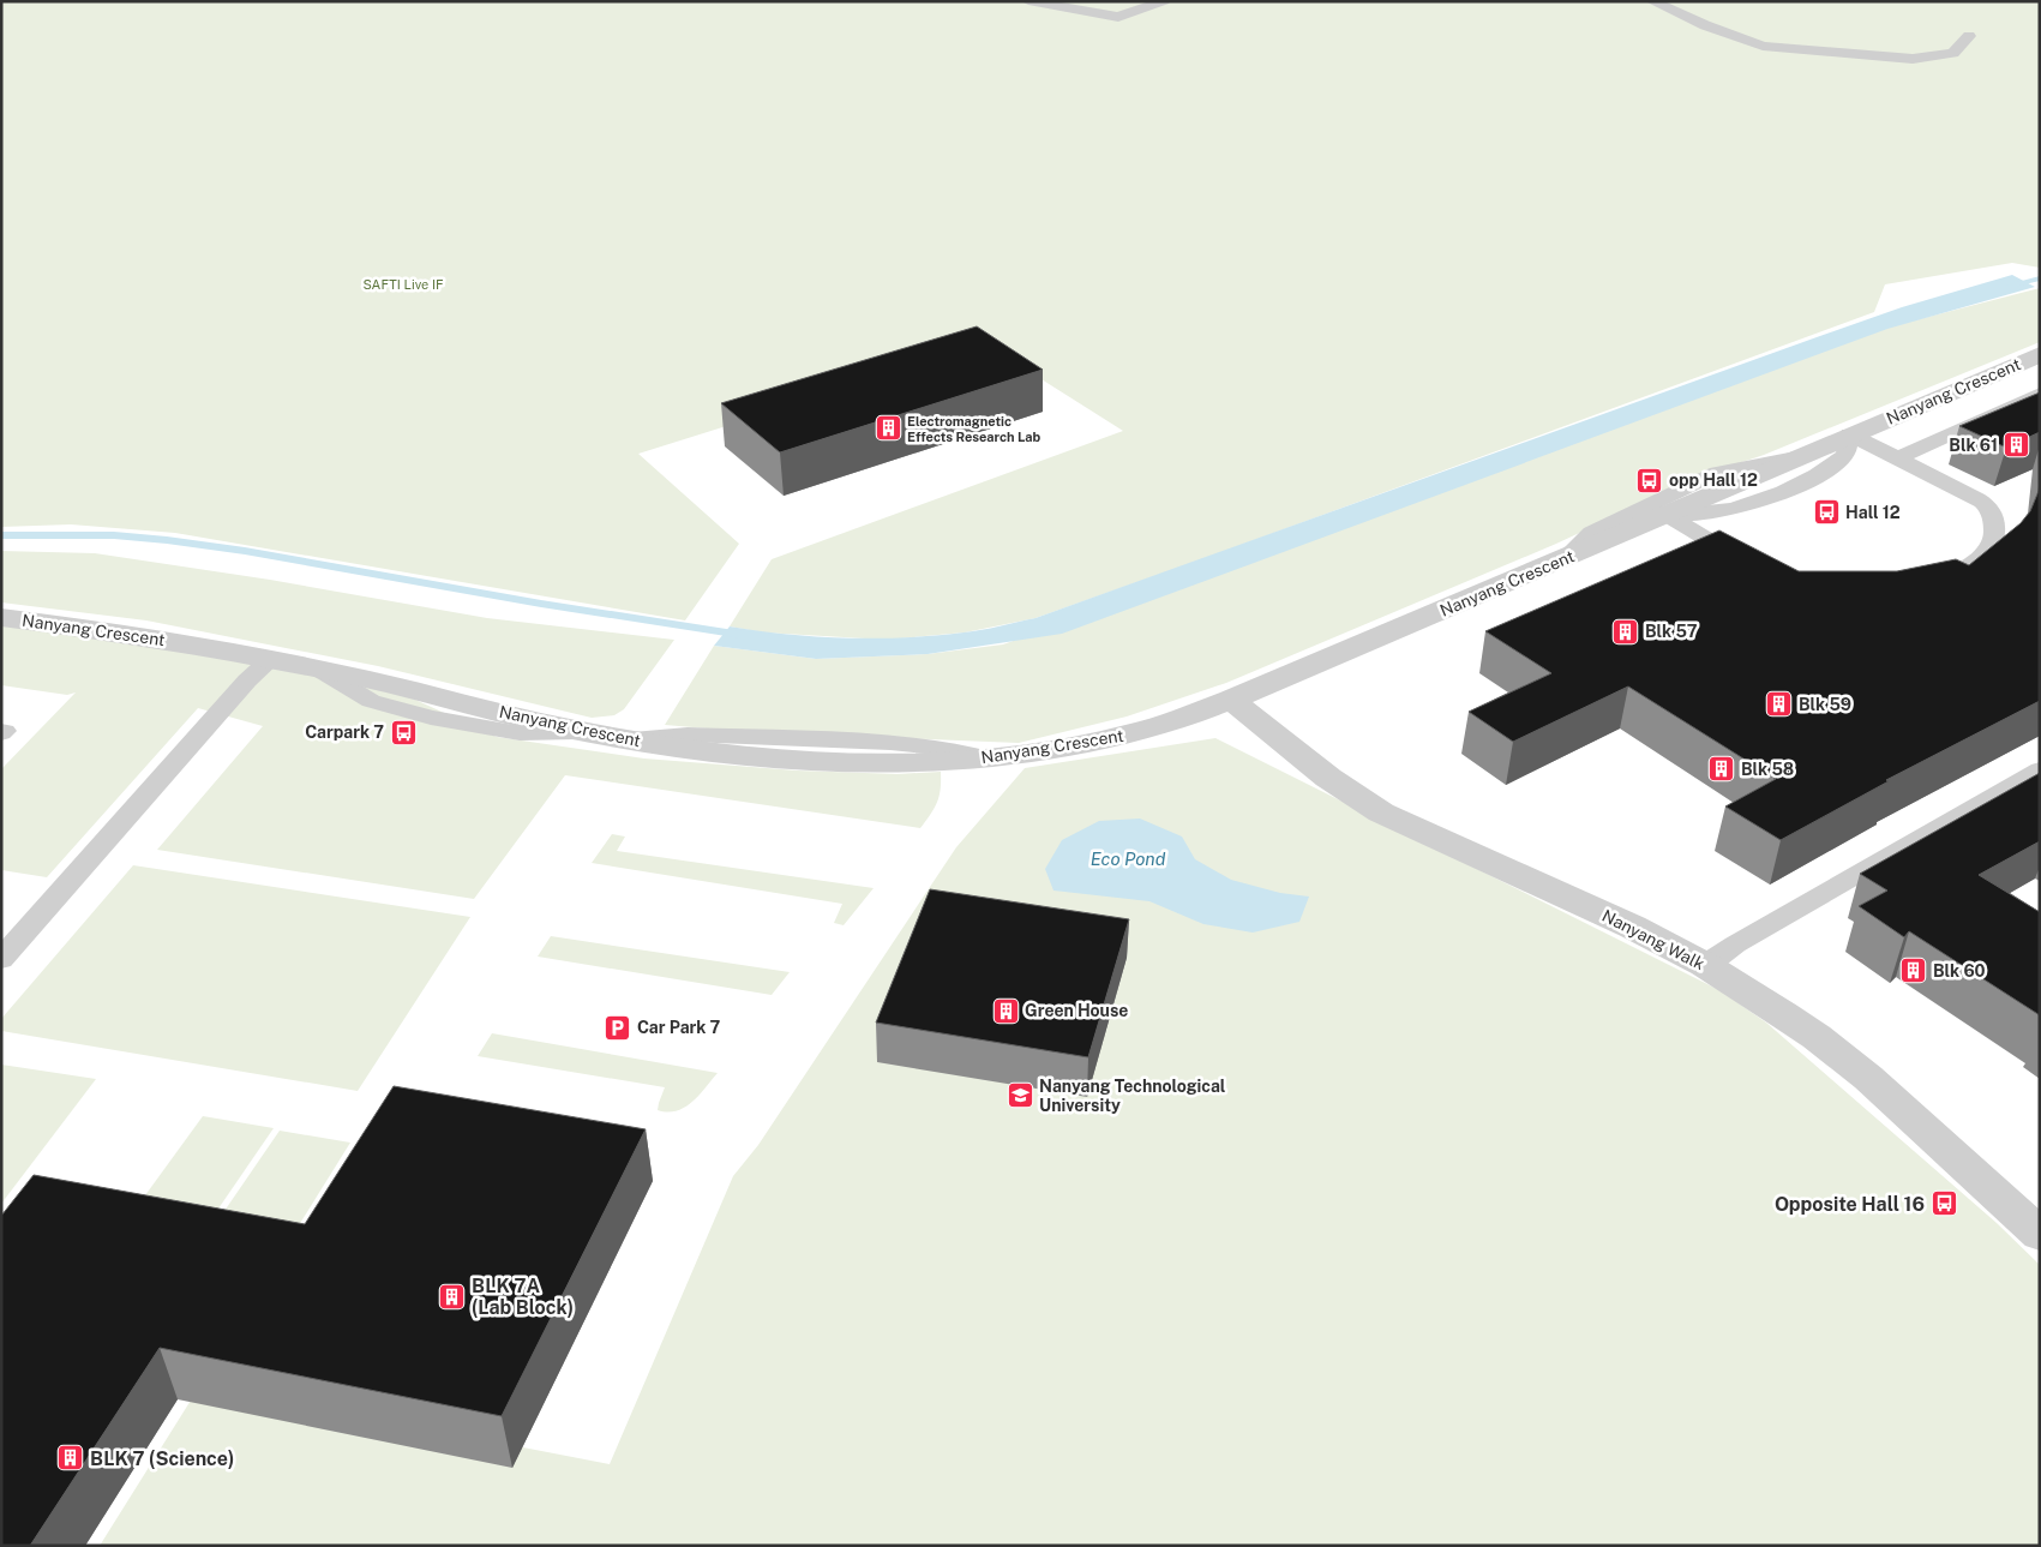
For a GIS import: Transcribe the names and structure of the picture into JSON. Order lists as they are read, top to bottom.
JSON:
{
  "streets": {
    "street": ["Nanyang Crescent", "Nanyang Walk"]
  },
  "crossings": [
    ["Nanyang Crescent", "Nanyang Walk"]
  ],
  "water": ["Eco Pond"],
  "parks": ["SAFTI Live IF"],
  "places": {
    "building": [
      "Electromagnetic Effects Research Lab",
      "Blk 61",
      "Blk 57",
      "Blk 59",
      "Blk 58",
      "Blk 60",
      "Green House",
      "BLK 7A (Lab Block)",
      "BLK 7 (Science)"
    ],
    "bus stop": [
      "opp Hall 12",
      "Hall 12",
      "Carpark 7",
      "Opposite Hall 16"
    ],
    "parking": ["Car Park 7"],
    "school or university": ["Nanyang Technological University"]
  }
}
